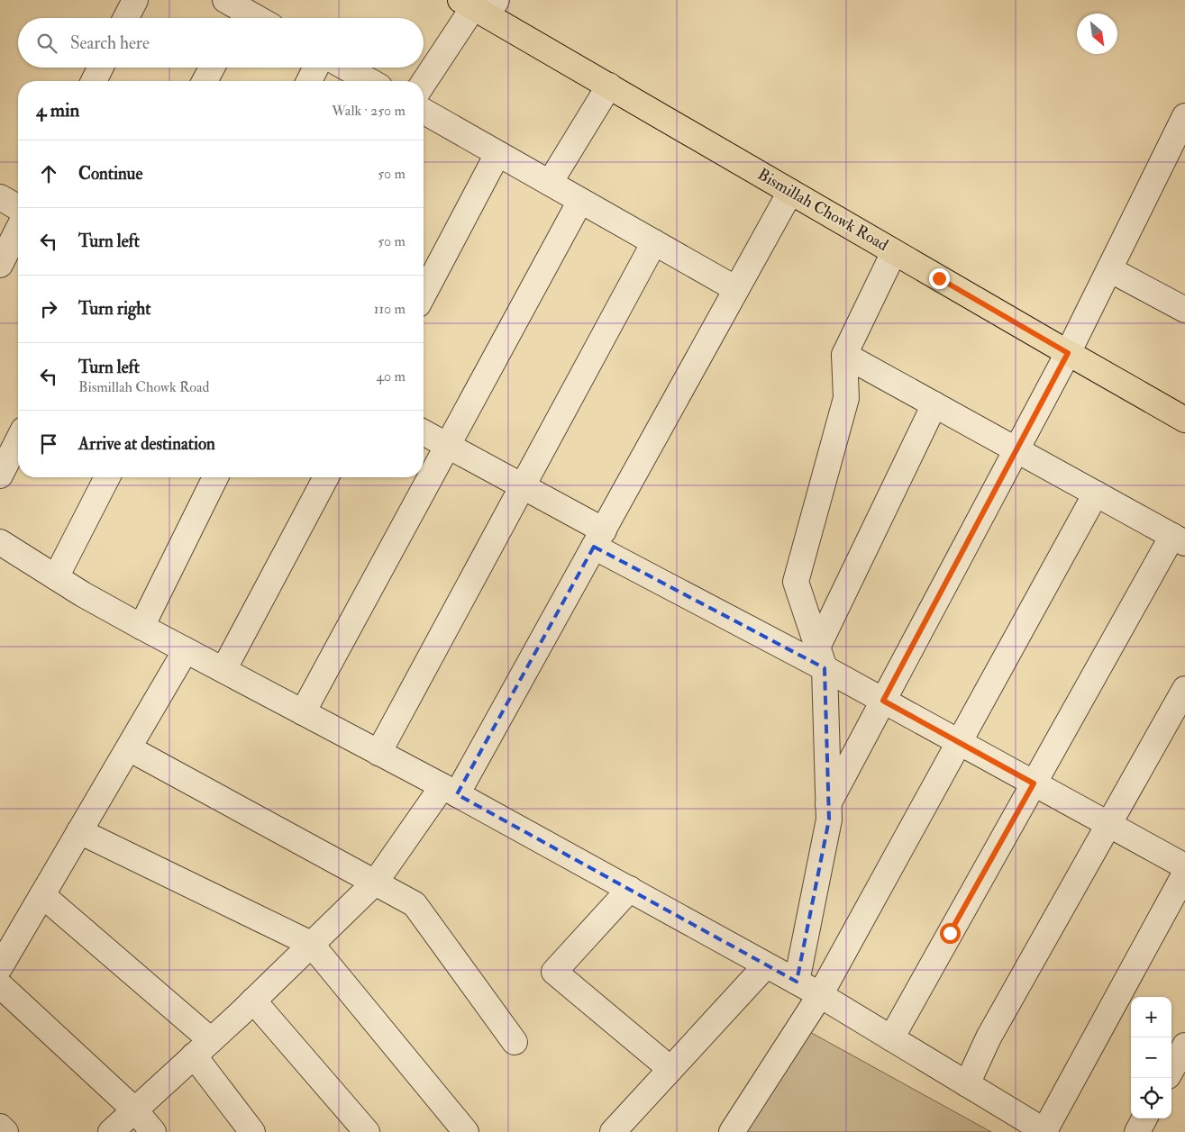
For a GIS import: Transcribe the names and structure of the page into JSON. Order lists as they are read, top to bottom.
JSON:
{
  "streets": {
    "main road": ["Bismillah Chowk Road"]
  },
  "north": "bottom right",
  "page": {
    "search": "Search here",
    "heading": ["4 min", "Walk · 250 m"],
    "list": [
      ["Continue", "50 m"],
      ["Turn left", "50 m"],
      ["Turn right", "110 m"],
      ["Turn left", "Bismillah Chowk Road", "40 m"],
      "Arrive at destination"
    ],
    "map_buttons": ["+", "−"]
  }
}
